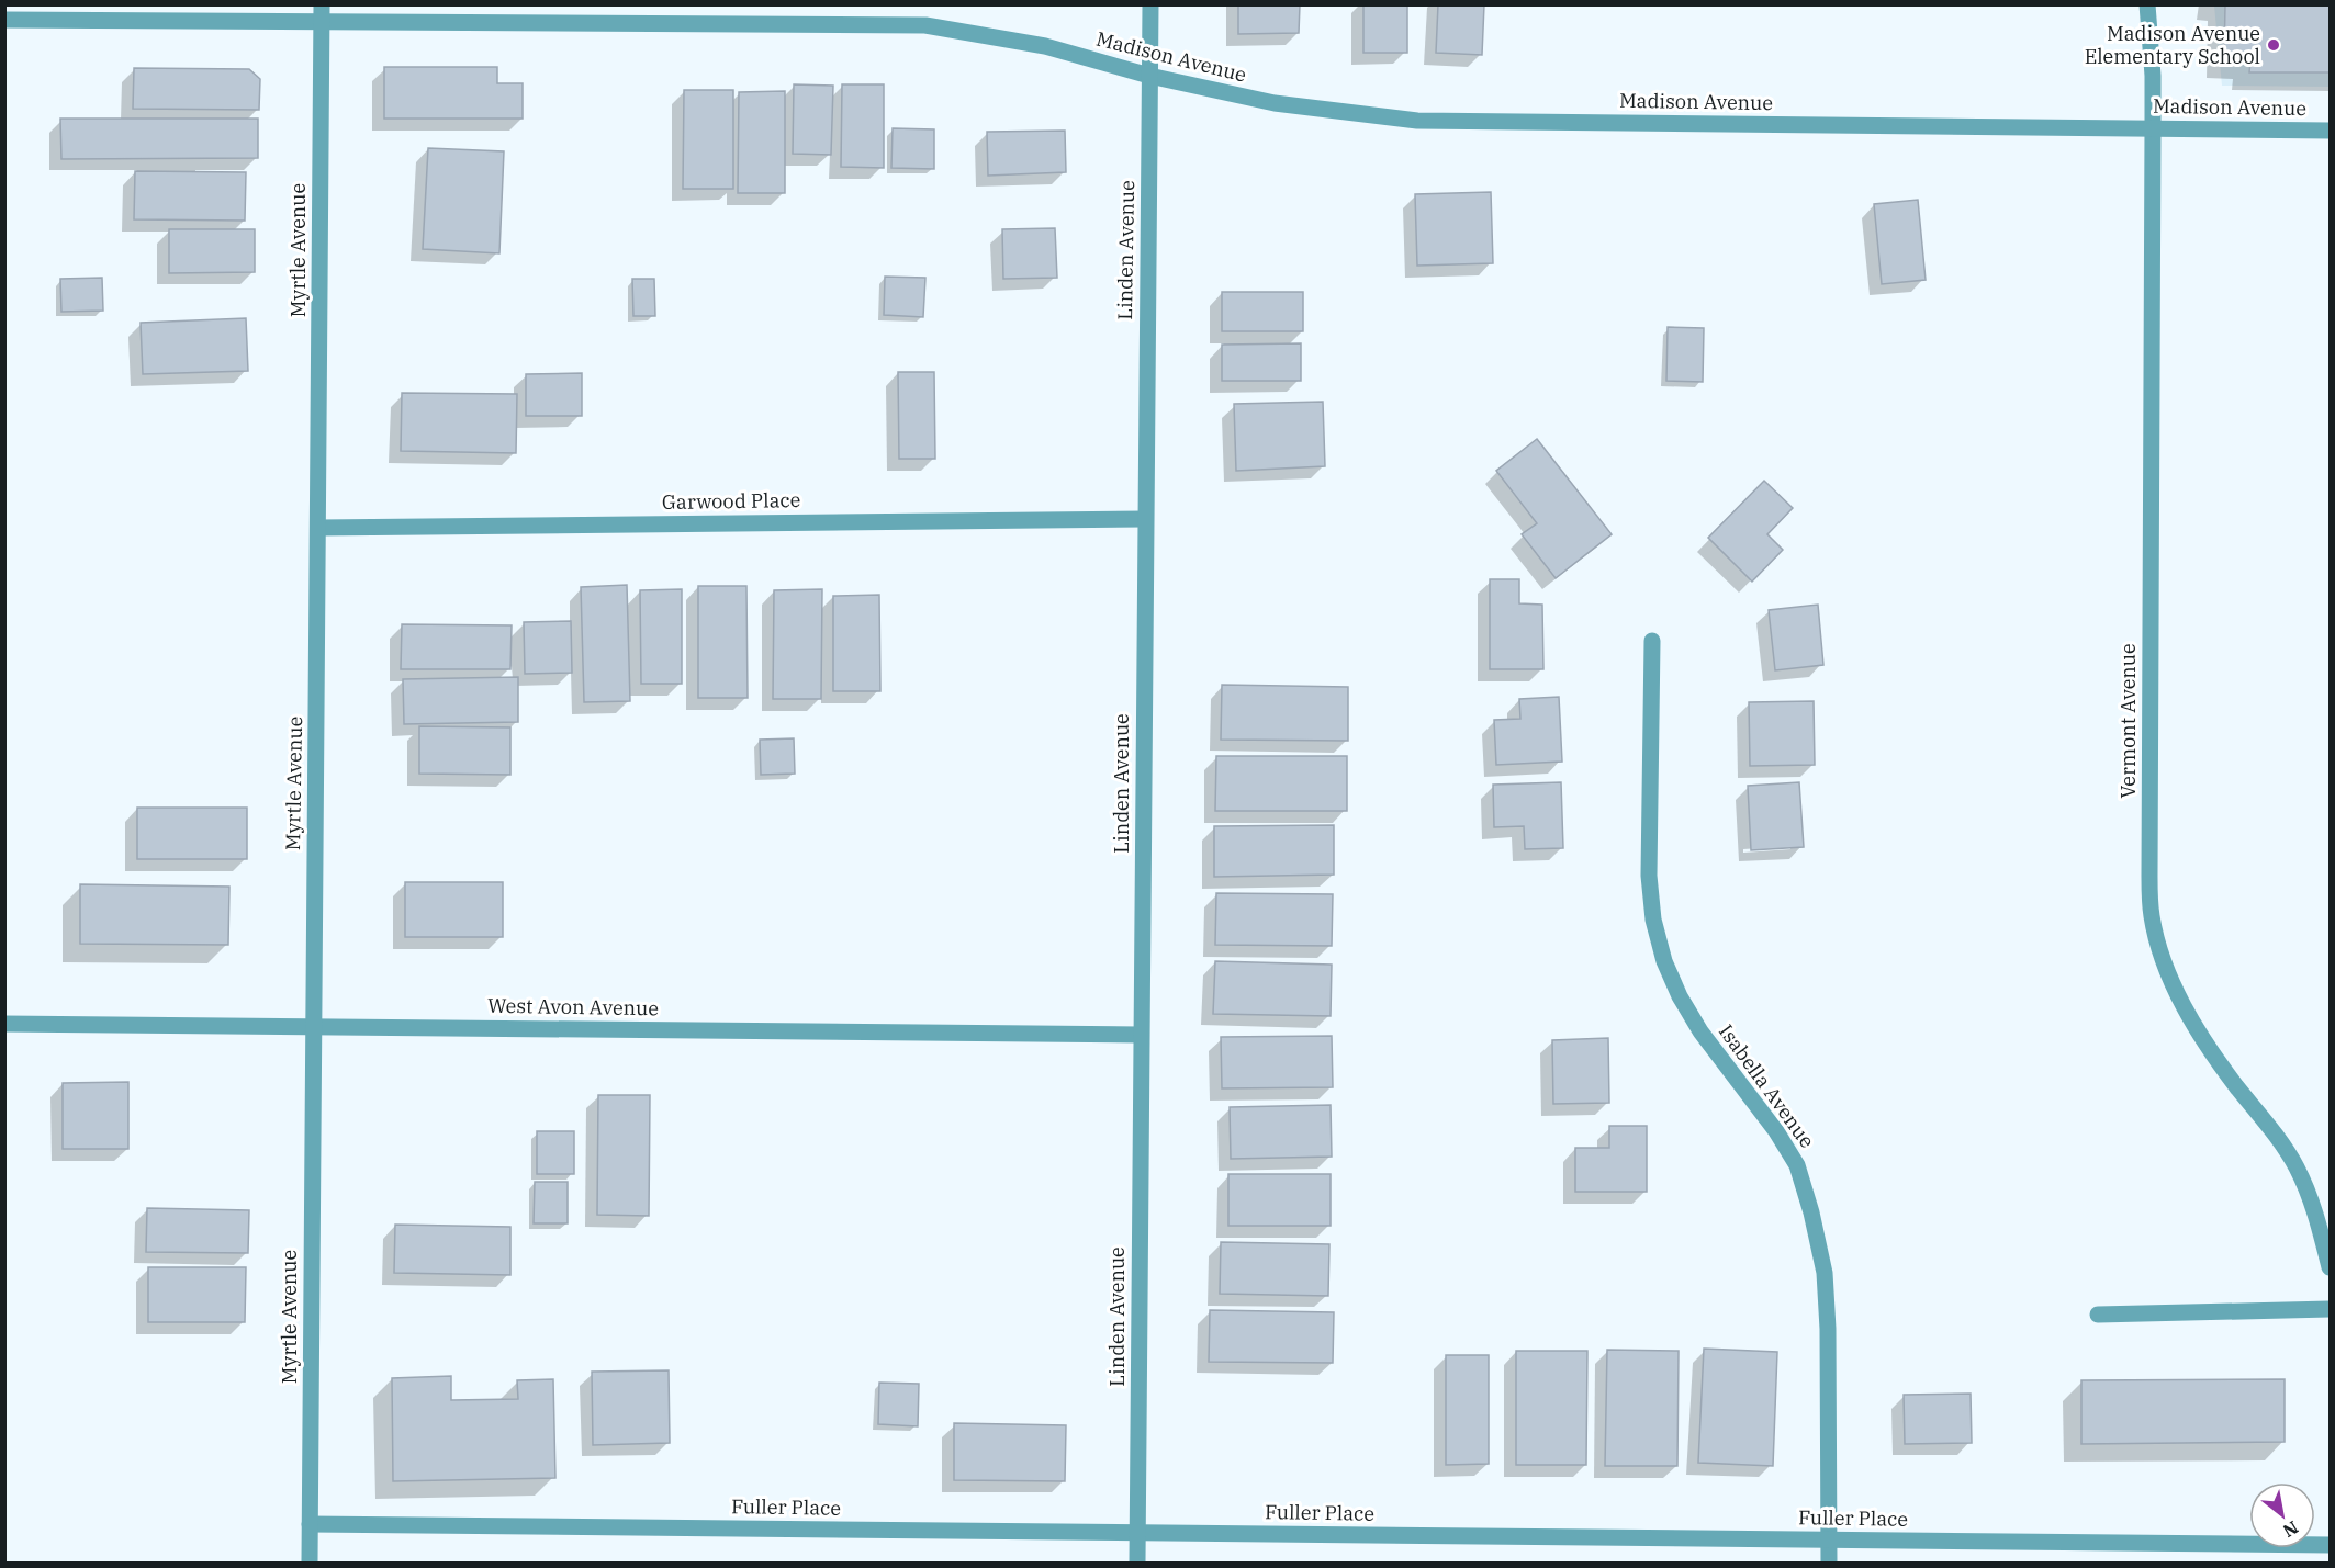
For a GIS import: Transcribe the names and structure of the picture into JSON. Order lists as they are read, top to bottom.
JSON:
{
  "streets": {
    "street": [
      "Madison Avenue",
      "Myrtle Avenue",
      "Linden Avenue",
      "Garwood Place",
      "Vermont Avenue",
      "West Avon Avenue",
      "Isabella Avenue",
      "Fuller Place"
    ]
  },
  "crossings": [
    ["Madison Avenue", "Myrtle Avenue"],
    ["Madison Avenue", "Linden Avenue"],
    ["Madison Avenue", "Vermont Avenue"],
    ["Myrtle Avenue", "Garwood Place"],
    ["Myrtle Avenue", "West Avon Avenue"],
    ["Myrtle Avenue", "Fuller Place"],
    ["Linden Avenue", "Garwood Place"],
    ["Linden Avenue", "West Avon Avenue"],
    ["Linden Avenue", "Fuller Place"],
    ["Isabella Avenue", "Fuller Place"]
  ],
  "places": ["Madison Avenue Elementary School"],
  "north": "bottom right"
}
